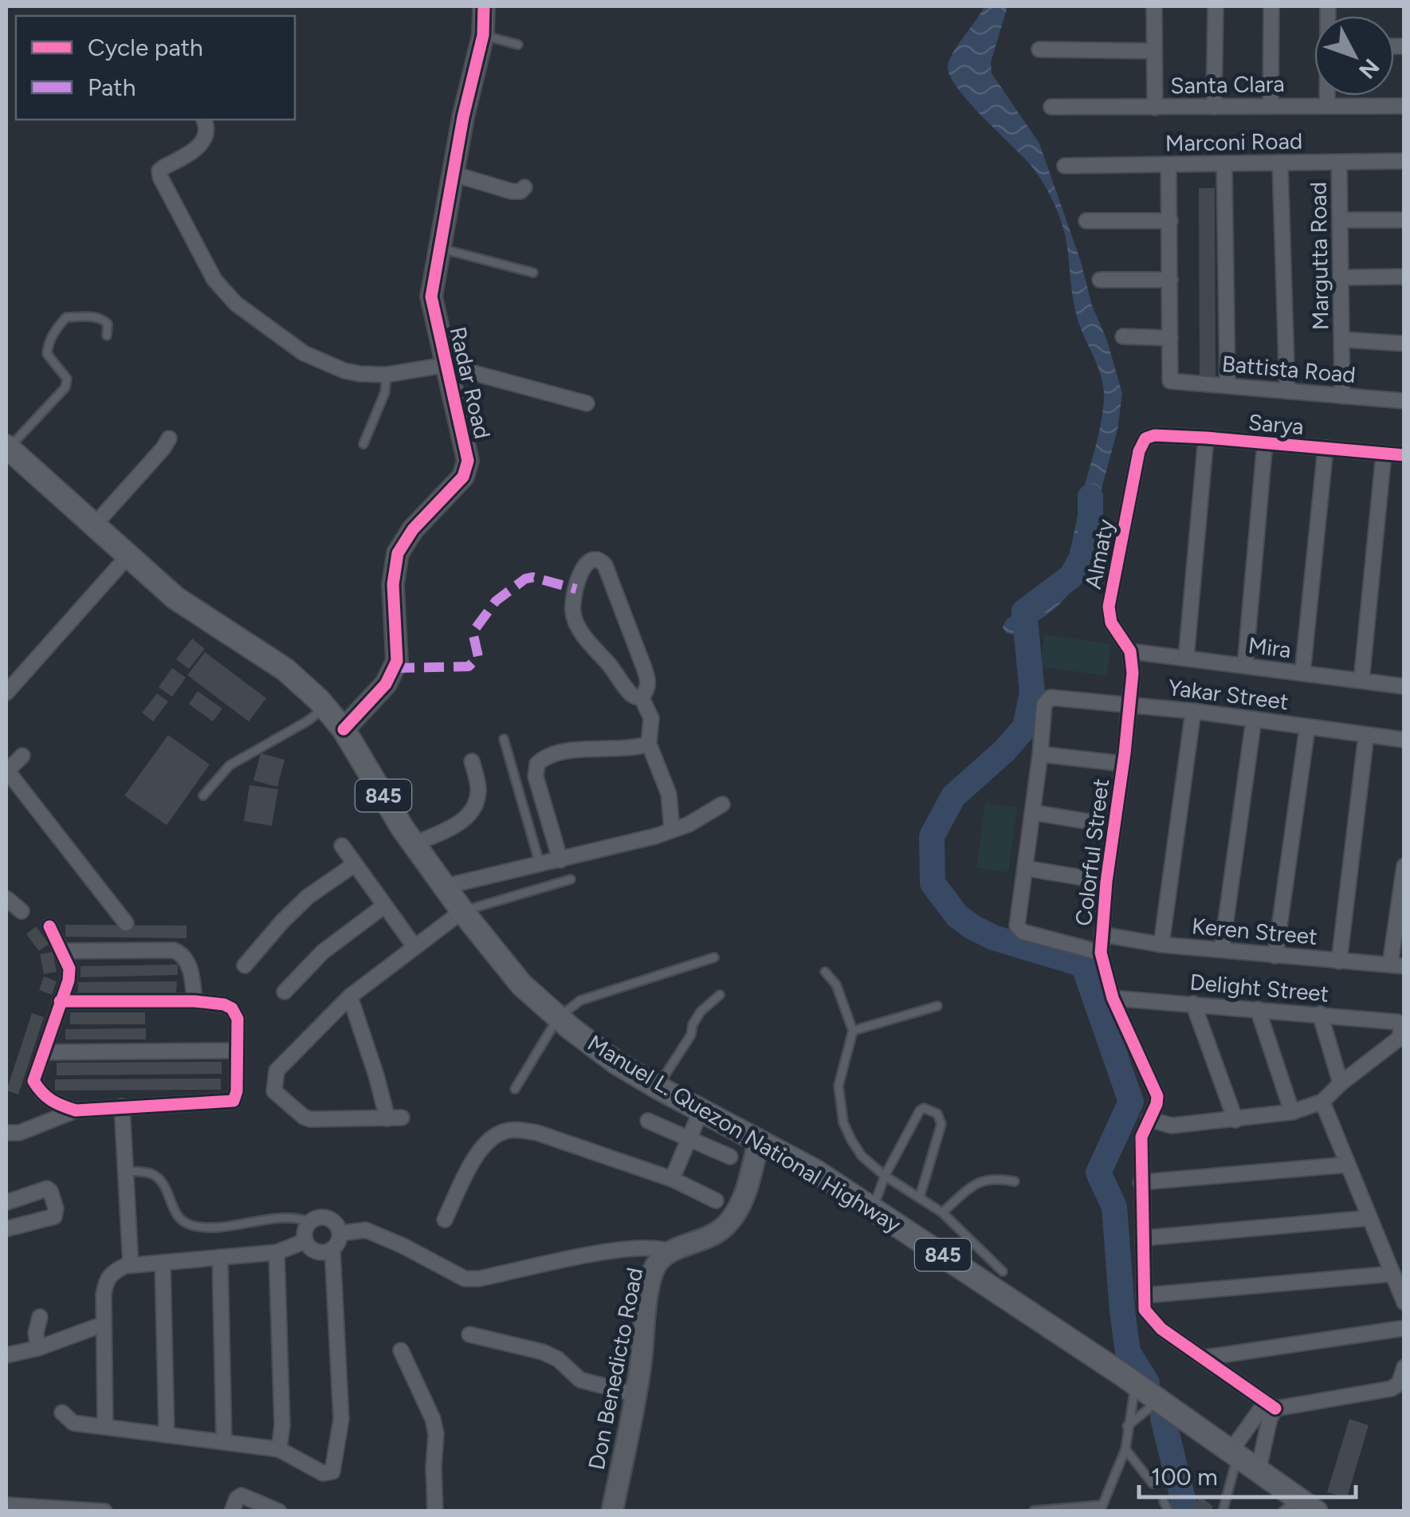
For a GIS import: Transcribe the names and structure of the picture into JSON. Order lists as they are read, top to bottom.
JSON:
{
  "streets": {
    "main road": ["845", "Manuel L. Quezon National Highway"],
    "street": [
      "Santa Clara",
      "Marconi Road",
      "Margutta Road",
      "Battista Road",
      "Radar Road",
      "Sarya",
      "Almaty",
      "Mira",
      "Yakar Street",
      "Colorful Street",
      "Keren Street",
      "Delight Street",
      "Don Benedicto Road"
    ]
  },
  "crossings": [
    ["Marconi Road", "Margutta Road"],
    ["Margutta Road", "Battista Road"],
    ["Radar Road", "Manuel L. Quezon National Highway"],
    ["Sarya", "Almaty"],
    ["Almaty", "Mira"],
    ["Almaty", "Colorful Street"],
    ["Yakar Street", "Colorful Street"],
    ["845", "Manuel L. Quezon National Highway"],
    ["Colorful Street", "Keren Street"],
    ["Colorful Street", "Delight Street"],
    ["Manuel L. Quezon National Highway", "Don Benedicto Road"]
  ],
  "legend": ["Cycle path", "Path"],
  "scale_bar": "100 m",
  "north": "bottom right"
}
